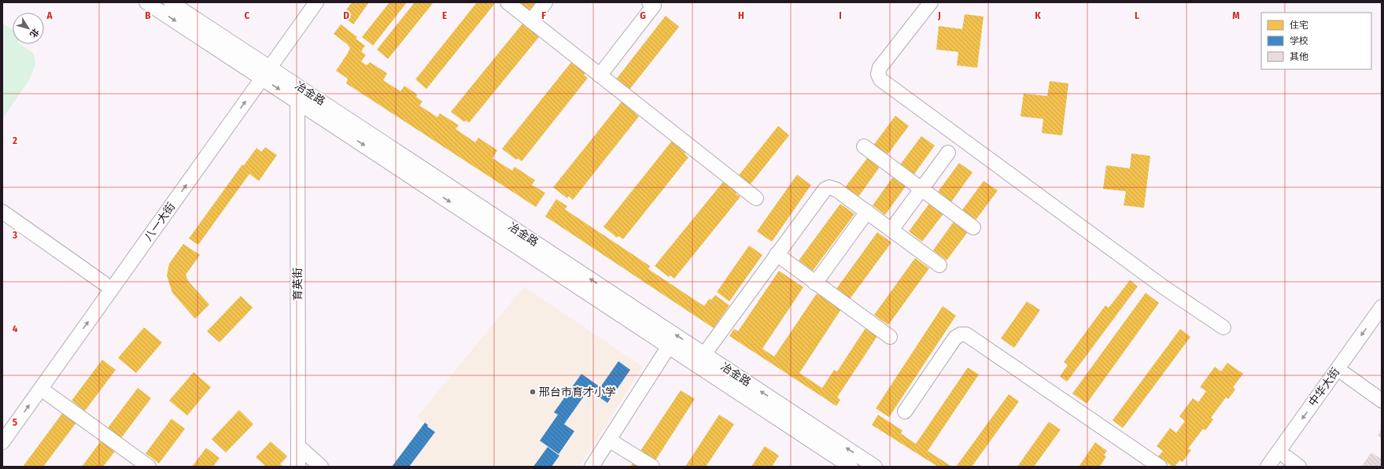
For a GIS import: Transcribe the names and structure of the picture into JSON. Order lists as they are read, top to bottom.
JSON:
{
  "streets": {
    "street": [
      "冶金路",
      "八一大街",
      "育英街",
      "中华大街"
    ]
  },
  "crossings": [
    ["冶金路", "八一大街"],
    ["冶金路", "育英街"]
  ],
  "places": ["邢台市育才小学"],
  "legend": ["住宅", "学校", "其他"],
  "north": "bottom right",
  "grid": {
    "columns": [
      "A",
      "B",
      "C",
      "D",
      "E",
      "F",
      "G",
      "H",
      "I",
      "J",
      "K",
      "L",
      "M"
    ],
    "rows": [
      "2",
      "3",
      "4",
      "5"
    ]
  }
}
